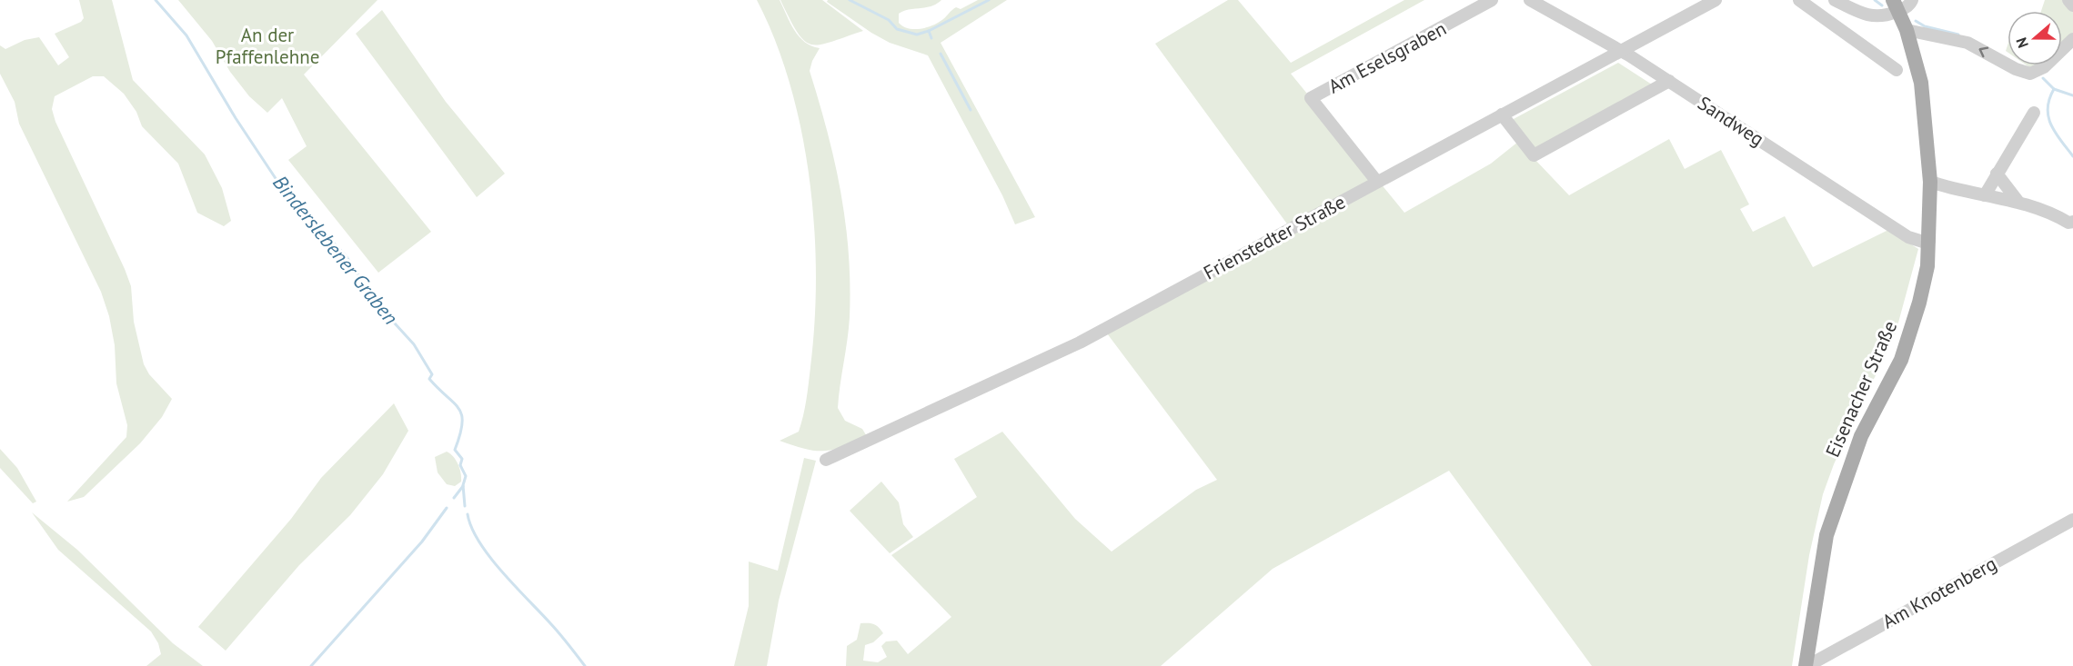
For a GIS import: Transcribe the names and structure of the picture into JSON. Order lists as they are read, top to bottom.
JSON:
{
  "streets": {
    "main road": ["Eisenacher Straße"],
    "street": [
      "Am Eselsgraben",
      "Sandweg",
      "Frienstedter Straße",
      "Am Knotenberg"
    ]
  },
  "crossings": [
    ["Am Eselsgraben", "Frienstedter Straße"],
    ["Sandweg", "Frienstedter Straße"],
    ["Sandweg", "Eisenacher Straße"],
    ["Eisenacher Straße", "Am Knotenberg"]
  ],
  "water": ["Binderslebener Graben"],
  "parks": ["An der Pfaffenlehne"],
  "north": "left"
}
